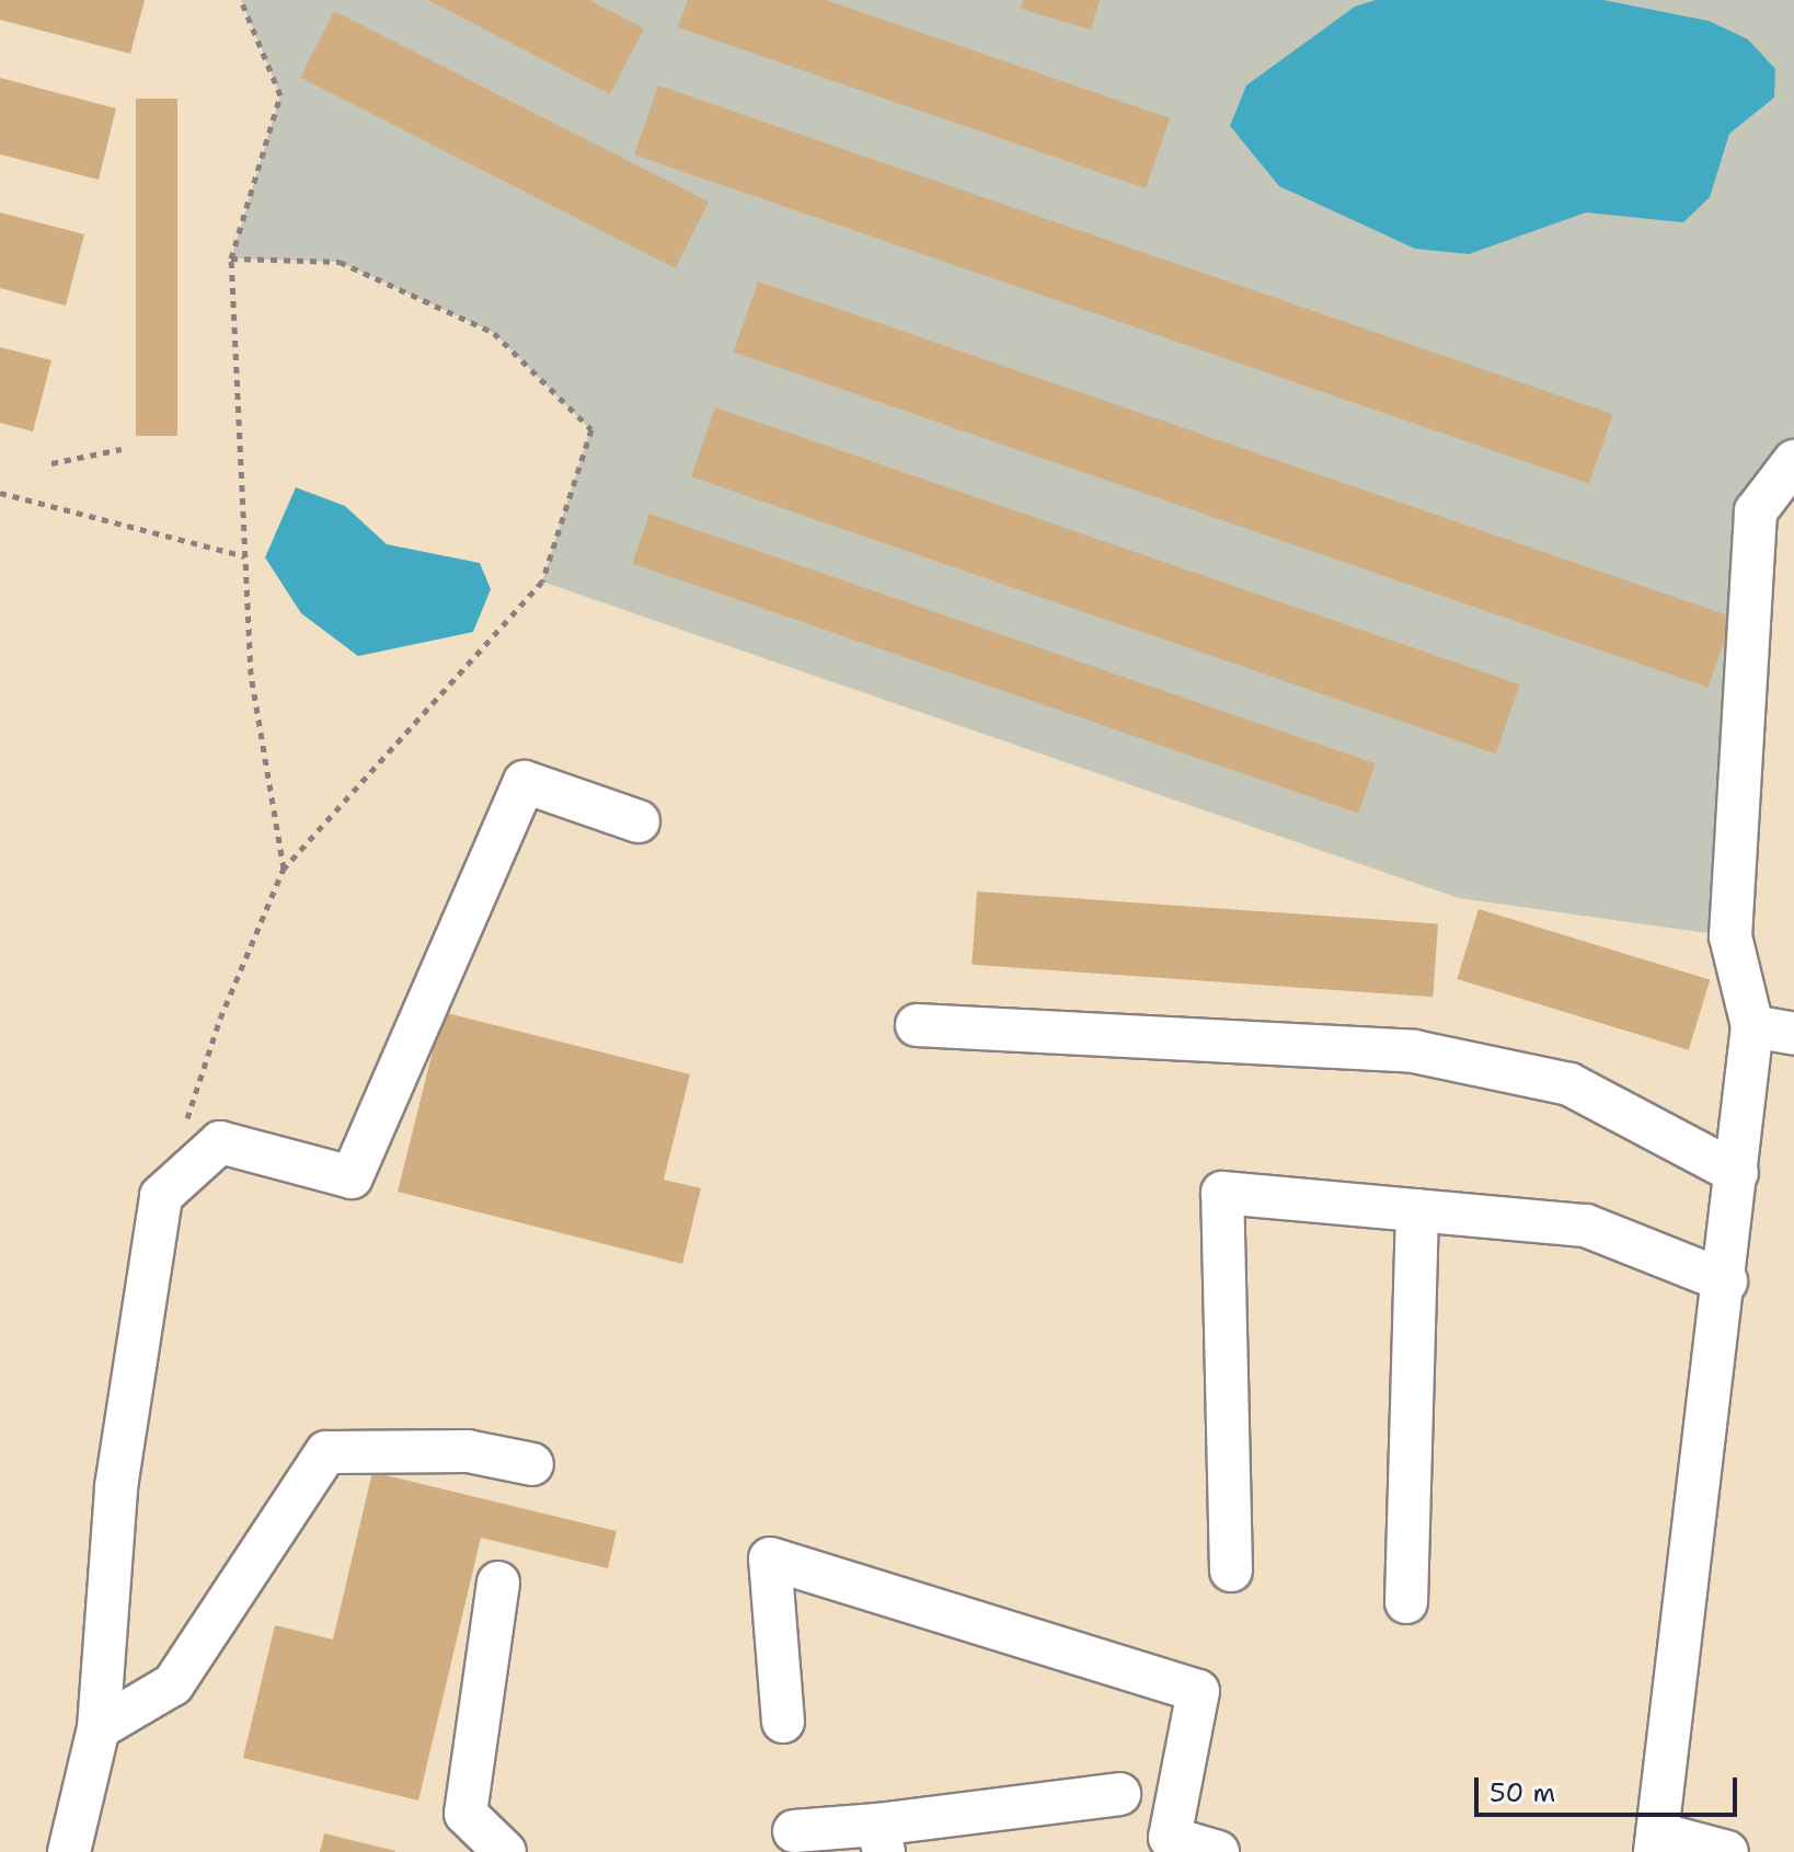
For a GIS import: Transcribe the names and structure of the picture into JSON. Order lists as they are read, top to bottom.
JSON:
{
  "scale_bar": "50 m"
}
